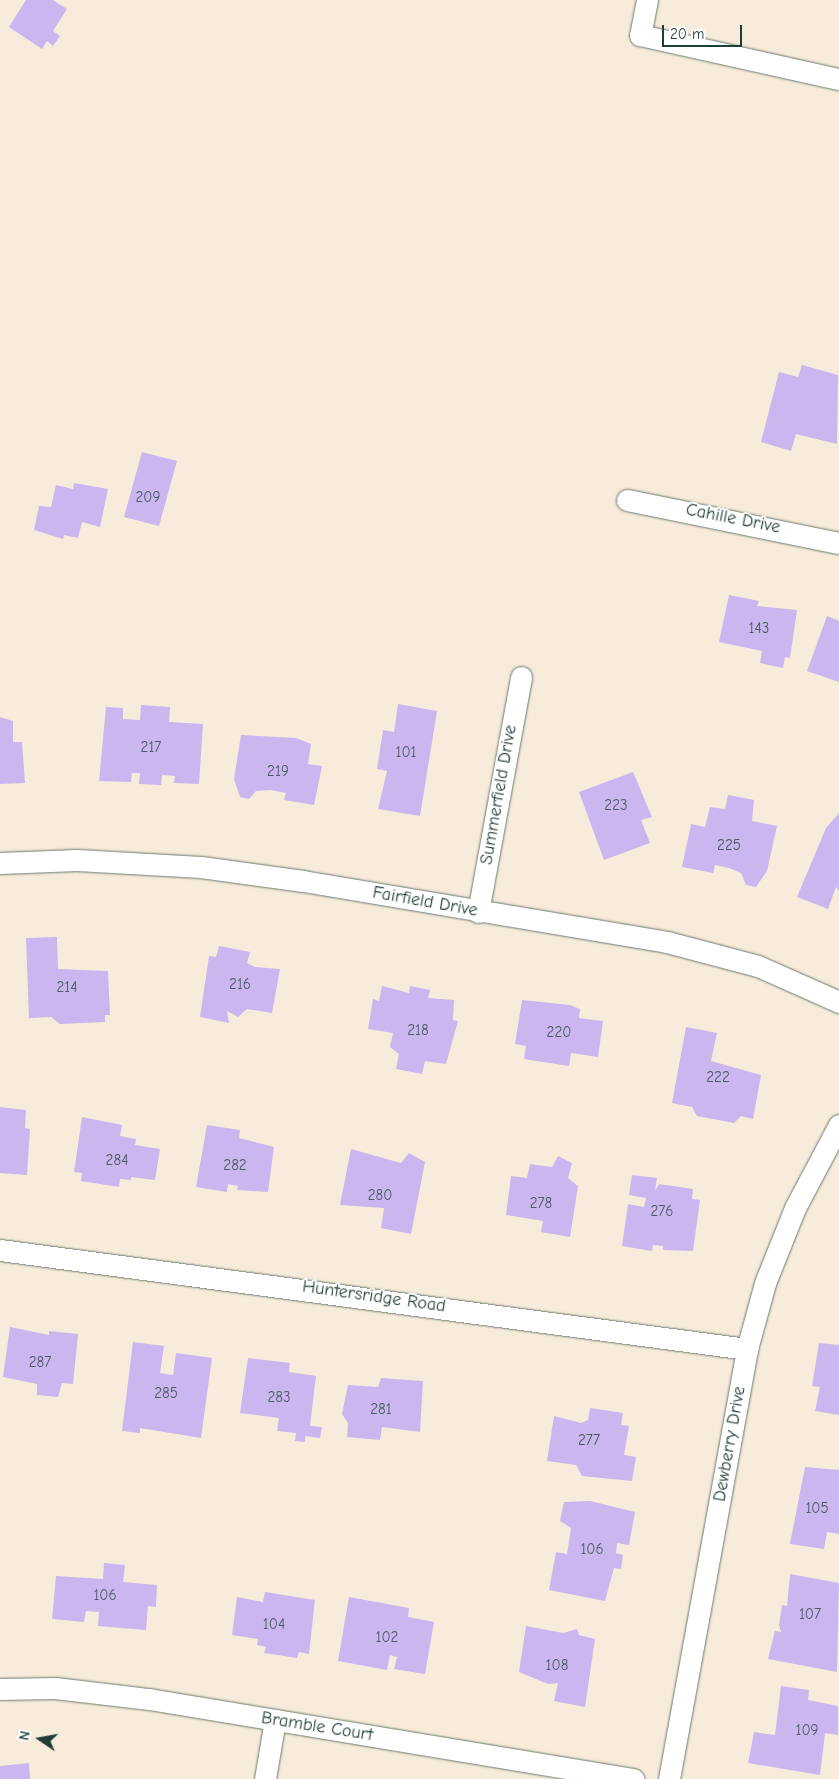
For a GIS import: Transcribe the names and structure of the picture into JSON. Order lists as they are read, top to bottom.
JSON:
{
  "streets": {
    "street": [
      "Cahille Drive",
      "Summerfield Drive",
      "Fairfield Drive",
      "Huntersridge Road",
      "Dewberry Drive",
      "Bramble Court"
    ]
  },
  "crossings": [
    ["Summerfield Drive", "Fairfield Drive"],
    ["Huntersridge Road", "Dewberry Drive"]
  ],
  "house_numbers": [
    "209",
    "143",
    "217",
    "101",
    "219",
    "223",
    "225",
    "216",
    "214",
    "218",
    "220",
    "222",
    "284",
    "282",
    "280",
    "278",
    "276",
    "287",
    "285",
    "283",
    "281",
    "277",
    "105",
    "106",
    "106",
    "107",
    "104",
    "102",
    "108",
    "109"
  ],
  "scale_bar": "20 m",
  "north": "left"
}
